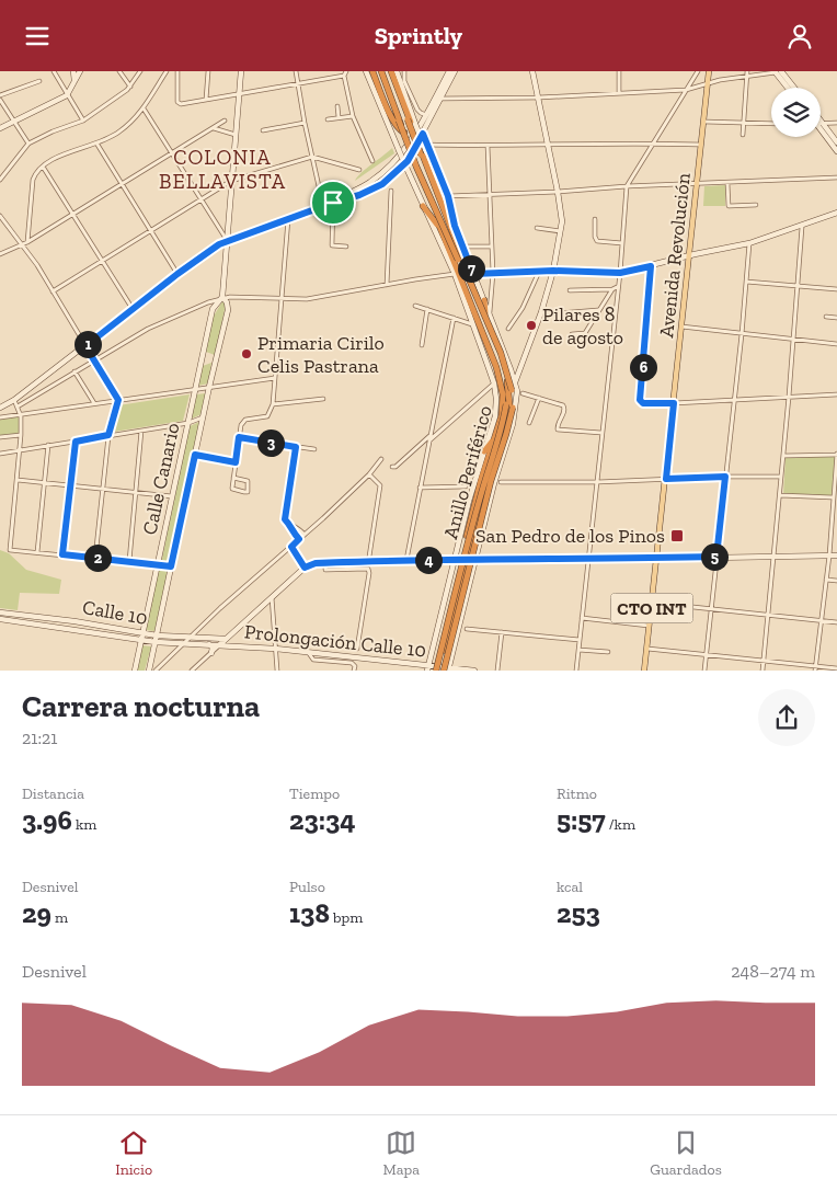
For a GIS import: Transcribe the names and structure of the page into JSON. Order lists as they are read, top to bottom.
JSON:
{
  "streets": {
    "highway": ["Anillo Periférico"],
    "main road": ["Avenida Revolución", "CTO INT"],
    "street": ["Calle Canario", "Calle 10", "Prolongación Calle 10"]
  },
  "crossings": [
    ["Anillo Periférico", "Prolongación Calle 10"],
    ["Calle Canario", "Calle 10"],
    ["Calle 10", "Prolongación Calle 10"]
  ],
  "districts": ["COLONIA BELLAVISTA"],
  "places": {
    "other": ["Pilares 8 de agosto", "Primaria Cirilo Celis Pastrana"],
    "transit": ["San Pedro de los Pinos"]
  },
  "page": {
    "header": "Sprintly",
    "pins": [
      "7",
      "1",
      "6",
      "3",
      "5",
      "2",
      "4"
    ],
    "heading": ["Carrera nocturna", "21:21"],
    "stats": [
      ["Distancia", "3.96 km"],
      ["Tiempo", "23:34"],
      ["Ritmo", "5:57 /km"],
      ["Desnivel", "29 m"],
      ["Pulso", "138 bpm"],
      ["kcal", "253"]
    ],
    "chart": ["Desnivel", "248–274 m"],
    "tabs": ["Inicio", "Mapa", "Guardados"]
  }
}
